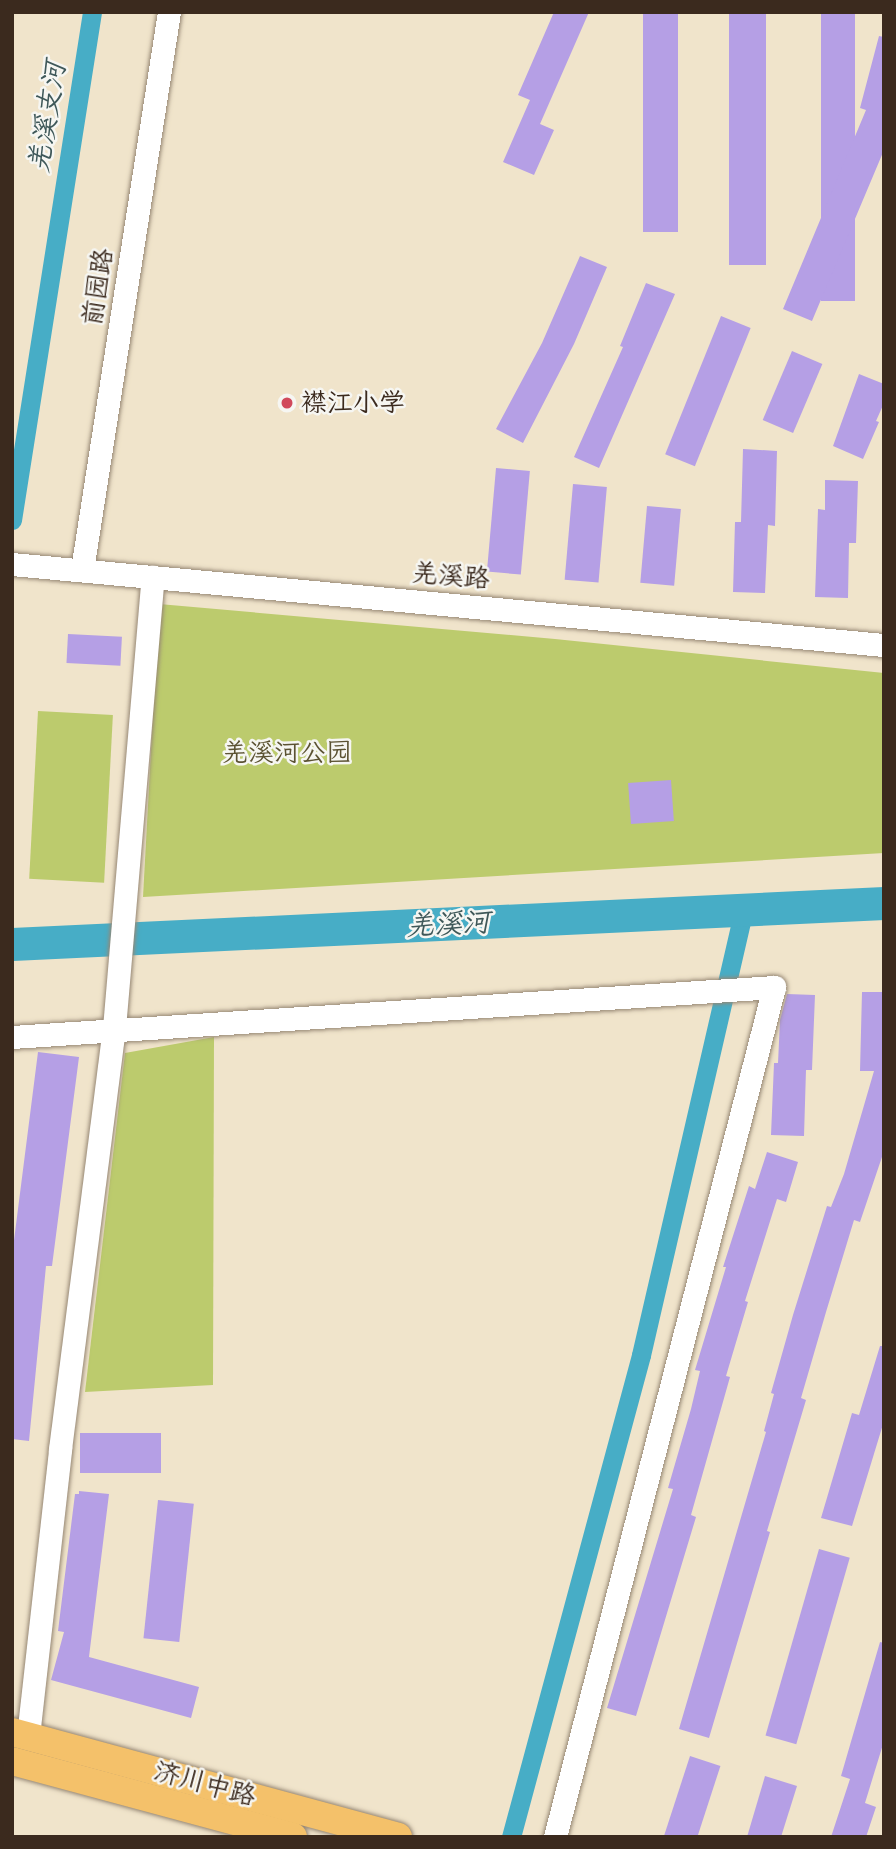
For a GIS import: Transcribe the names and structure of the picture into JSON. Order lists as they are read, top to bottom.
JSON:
{
  "streets": {
    "main road": ["济川中路"],
    "street": ["前园路", "羌溪路"]
  },
  "crossings": [
    ["前园路", "羌溪路"]
  ],
  "water": ["羌溪支河", "羌溪河"],
  "parks": ["羌溪河公园"],
  "places": ["襟江小学"]
}
